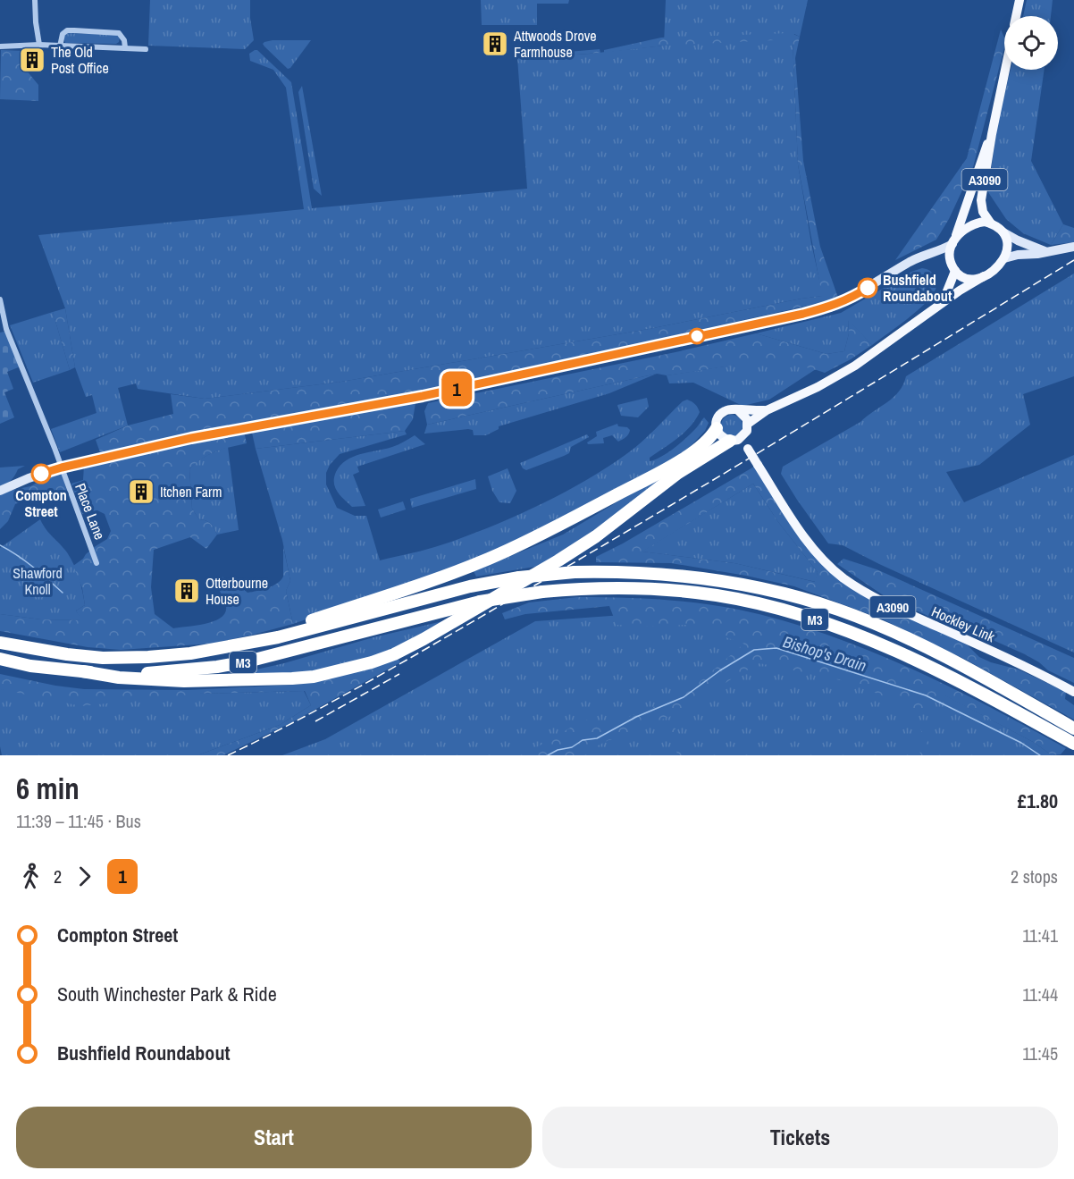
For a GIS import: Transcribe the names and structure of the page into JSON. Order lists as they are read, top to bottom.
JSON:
{
  "streets": {
    "highway": ["M3"],
    "main road": ["A3090", "Hockley Link"],
    "street": ["Place Lane"]
  },
  "crossings": [
    ["M3", "Hockley Link"]
  ],
  "water": ["Bishop's Drain"],
  "parks": ["Shawford Knoll"],
  "places": {
    "building": [
      "Attwoods Drove Farmhouse",
      "The Old Post Office",
      "Itchen Farm",
      "Otterbourne House"
    ],
    "other": ["Bushfield Roundabout", "Compton Street"]
  },
  "lines": ["bus line 1"],
  "page": {
    "on_map": "1",
    "heading": ["6 min", "11:39 – 11:45 · Bus", "£1.80"],
    "legs": ["2", "1", "2 stops"],
    "list": [
      {
        "name": "Compton Street",
        "value": "11:41"
      },
      {
        "name": "South Winchester Park & Ride",
        "value": "11:44"
      },
      {
        "name": "Bushfield Roundabout",
        "value": "11:45"
      }
    ],
    "buttons": ["Start", "Tickets"]
  }
}
